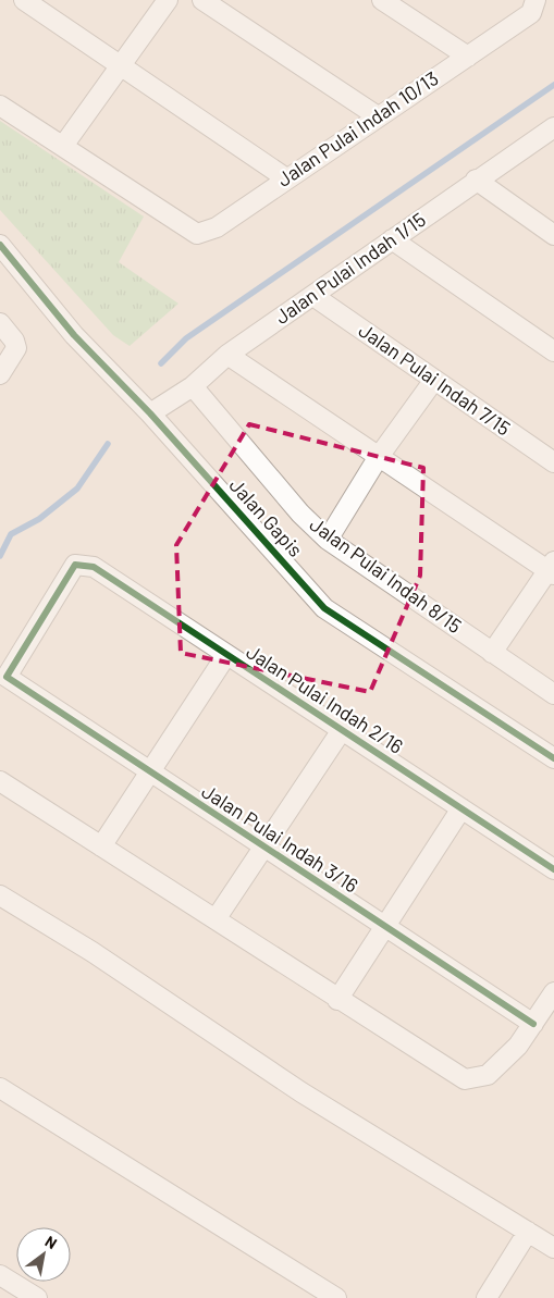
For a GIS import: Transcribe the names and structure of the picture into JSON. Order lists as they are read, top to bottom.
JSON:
{
  "streets": {
    "street": [
      "Jalan Pulai Indah 10/13",
      "Jalan Pulai Indah 1/15",
      "Jalan Pulai Indah 7/15",
      "Jalan Gapis",
      "Jalan Pulai Indah 8/15",
      "Jalan Pulai Indah 2/16",
      "Jalan Pulai Indah 3/16"
    ]
  },
  "crossings": [
    ["Jalan Pulai Indah 1/15", "Jalan Pulai Indah 7/15"],
    ["Jalan Pulai Indah 1/15", "Jalan Gapis"],
    ["Jalan Pulai Indah 1/15", "Jalan Pulai Indah 8/15"],
    ["Jalan Pulai Indah 2/16", "Jalan Pulai Indah 3/16"]
  ],
  "north": "top right"
}
